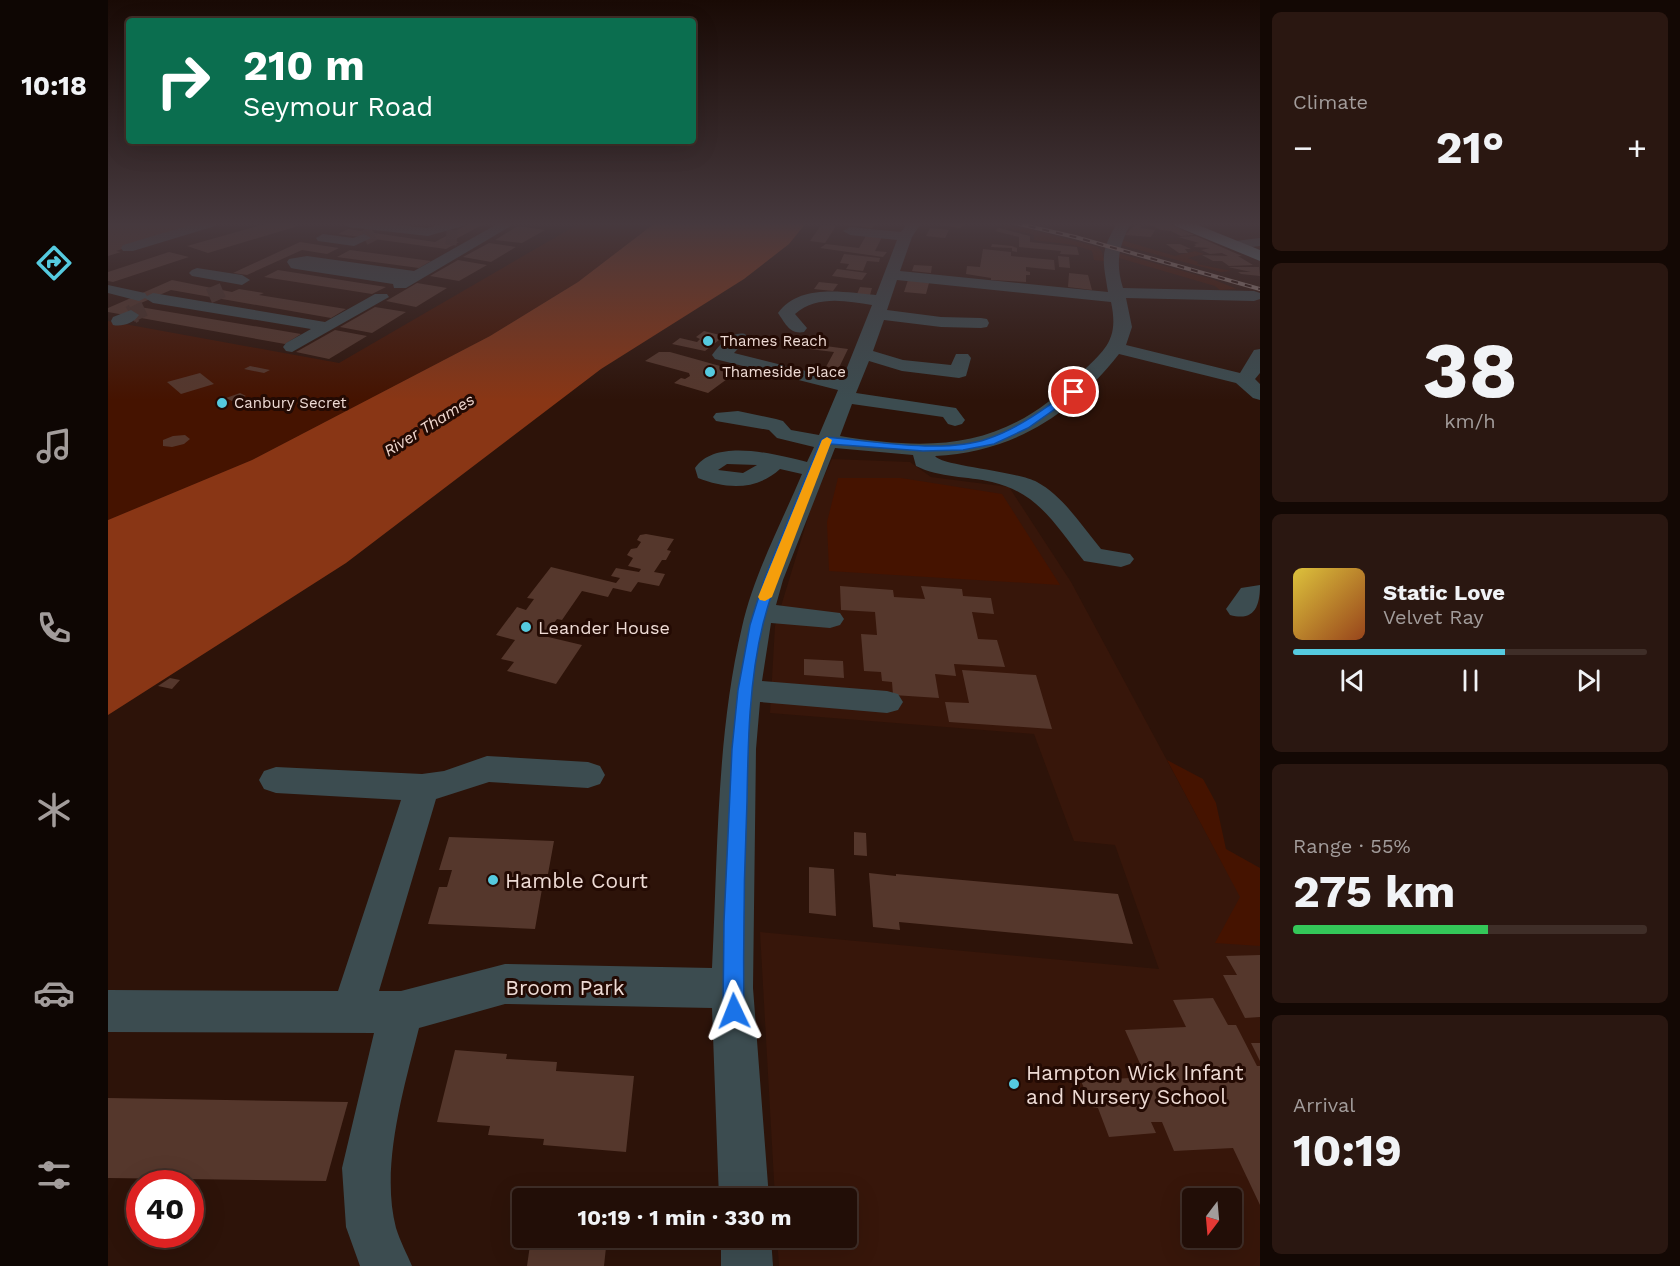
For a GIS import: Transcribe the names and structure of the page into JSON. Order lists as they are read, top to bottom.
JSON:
{
  "streets": {
    "street": ["Broom Park"]
  },
  "water": ["River Thames"],
  "places": [
    "Thames Reach",
    "Thameside Place",
    "Canbury Secret",
    "Leander House",
    "Hamble Court",
    "Hampton Wick Infant and Nursery School"
  ],
  "north": "bottom",
  "page": {
    "tabs": "10:18",
    "tile": [
      "Climate",
      ["38", "km/h"],
      ["Range · 55%", "275 km"],
      ["Arrival", "10:19"]
    ],
    "turn": ["210 m", "Seymour Road"],
    "heat": ["−", "21°", "+"],
    "song": ["Static Love", "Velvet Ray"],
    "limit": "40",
    "trip": "10:19 · 1 min · 330 m"
  }
}
